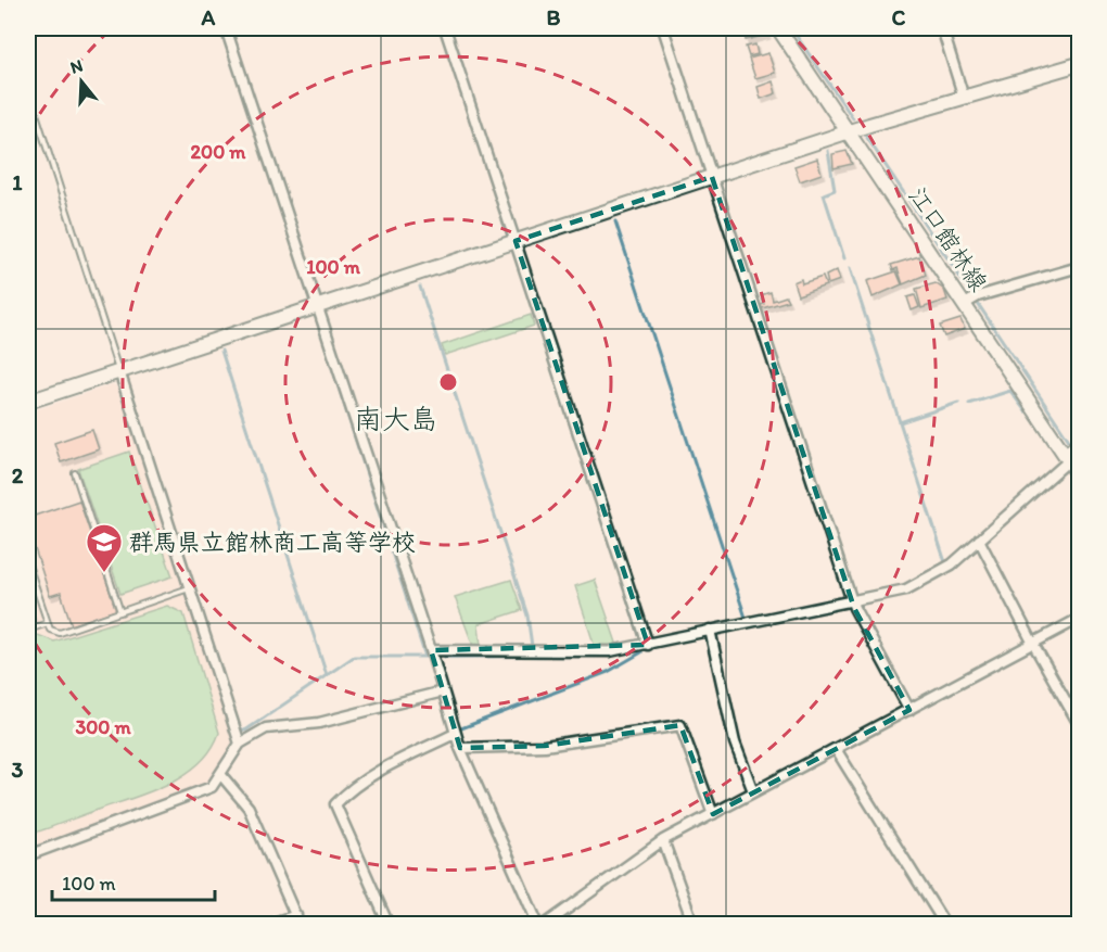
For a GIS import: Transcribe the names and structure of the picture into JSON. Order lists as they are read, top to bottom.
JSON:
{
  "streets": {
    "street": ["江口館林線"]
  },
  "districts": ["南大島"],
  "places": {
    "school or university": ["群馬県立館林商工高等学校"]
  },
  "scale_bar": "100 m",
  "north": "top",
  "grid": {
    "columns": ["A", "B", "C"],
    "rows": ["1", "2", "3"]
  },
  "rings": ["200 m", "100 m", "300 m"]
}
